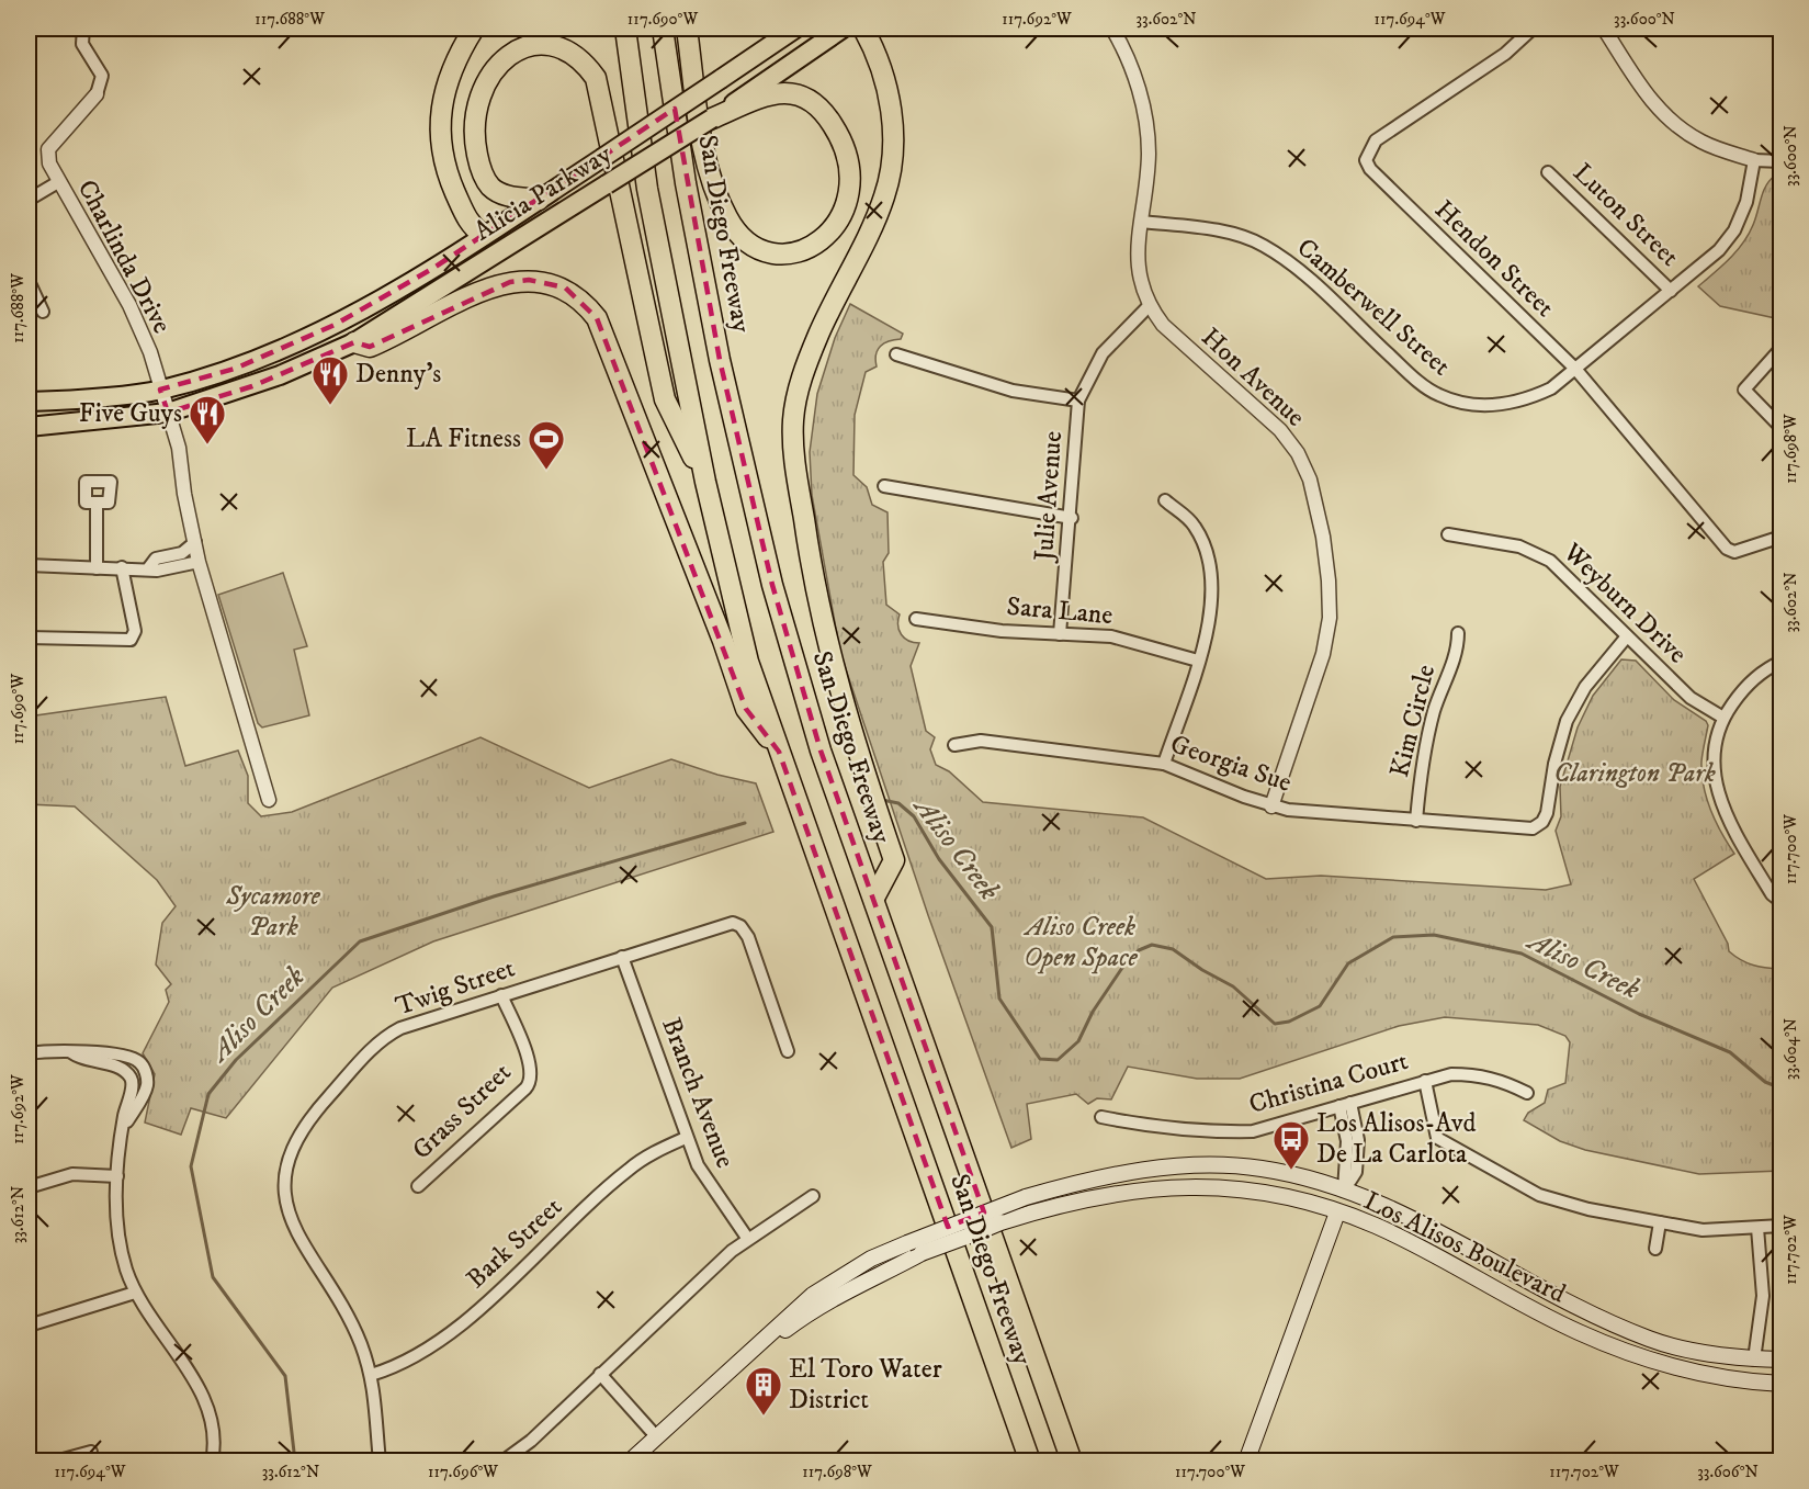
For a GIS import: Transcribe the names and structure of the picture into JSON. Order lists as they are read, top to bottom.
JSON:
{
  "streets": {
    "highway": ["San Diego Freeway"],
    "main road": ["Alicia Parkway", "Los Alisos Boulevard"],
    "street": [
      "Luton Street",
      "Charlinda Drive",
      "Hendon Street",
      "Camberwell Street",
      "Hon Avenue",
      "Julie Avenue",
      "Weyburn Drive",
      "Sara Lane",
      "Kim Circle",
      "Georgia Sue",
      "Twig Street",
      "Christina Court",
      "Branch Avenue",
      "Grass Street",
      "Bark Street"
    ]
  },
  "crossings": [
    ["Alicia Parkway", "Charlinda Drive"],
    ["Luton Street", "Camberwell Street"],
    ["Hendon Street", "Camberwell Street"],
    ["Camberwell Street", "Hon Avenue"],
    ["Hon Avenue", "Julie Avenue"],
    ["Hon Avenue", "Georgia Sue"],
    ["Julie Avenue", "Sara Lane"],
    ["Weyburn Drive", "Georgia Sue"],
    ["Kim Circle", "Georgia Sue"],
    ["Twig Street", "Branch Avenue"],
    ["Twig Street", "Grass Street"],
    ["Twig Street", "Bark Street"],
    ["Branch Avenue", "Bark Street"]
  ],
  "water": ["Aliso Creek"],
  "parks": ["Clarington Park", "Sycamore Park", "Aliso Creek Open Space"],
  "places": {
    "restaurant": ["Denny's", "Five Guys"],
    "sports": ["LA Fitness"],
    "bus stop": ["Los Alisos-Avd De La Carlota"],
    "building": ["El Toro Water District"]
  },
  "coordinates": [
    "117.688°W",
    "117.690°W",
    "117.692°W",
    "33.602°N",
    "117.694°W",
    "33.600°N",
    "117.698°W",
    "117.700°W",
    "33.604°N",
    "33.612°N",
    "117.702°W",
    "117.696°W",
    "33.606°N"
  ]
}
